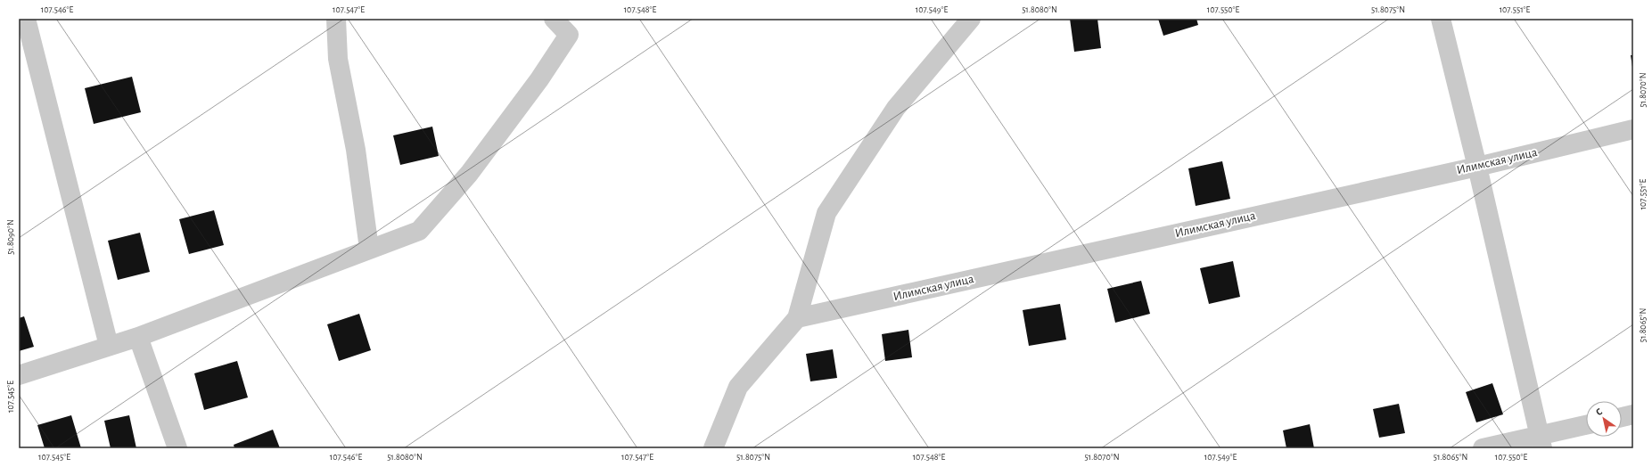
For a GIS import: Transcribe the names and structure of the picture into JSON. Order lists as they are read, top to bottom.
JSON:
{
  "streets": {
    "street": ["Илимская улица"]
  },
  "north": "top left",
  "coordinates": [
    "107.546°E",
    "107.547°E",
    "107.548°E",
    "107.549°E",
    "51.8080°N",
    "107.550°E",
    "51.8075°N",
    "107.551°E",
    "51.8070°N",
    "51.8090°N",
    "51.8065°N",
    "107.545°E"
  ]
}
